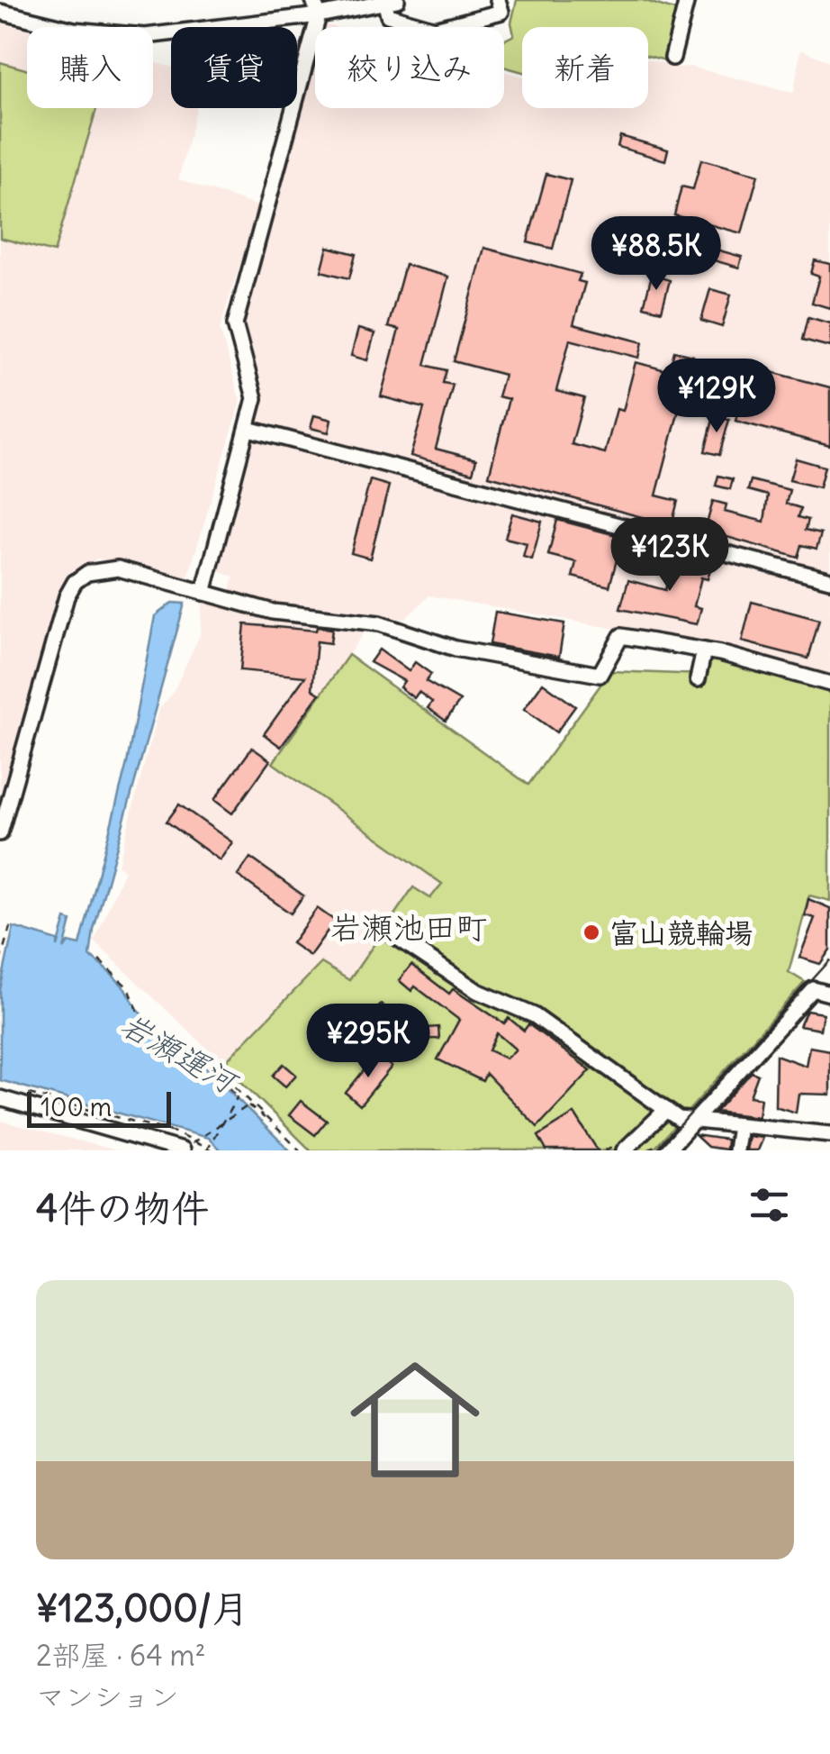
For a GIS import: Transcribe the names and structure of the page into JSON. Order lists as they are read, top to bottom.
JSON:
{
  "districts": ["岩瀬池田町"],
  "water": ["岩瀬運河"],
  "places": ["富山競輪場"],
  "scale_bar": "100 m",
  "page": {
    "chip": [
      "購入",
      "賃貸",
      "絞り込み",
      "新着"
    ],
    "price": [
      "¥88.5K",
      "¥129K",
      "¥123K",
      "¥295K"
    ],
    "scale": "100 m",
    "heading": "4件の物件",
    "list": [
      {
        "name": "¥123,000/月",
        "note": "2部屋 · 64 m² · マンション"
      }
    ]
  }
}
